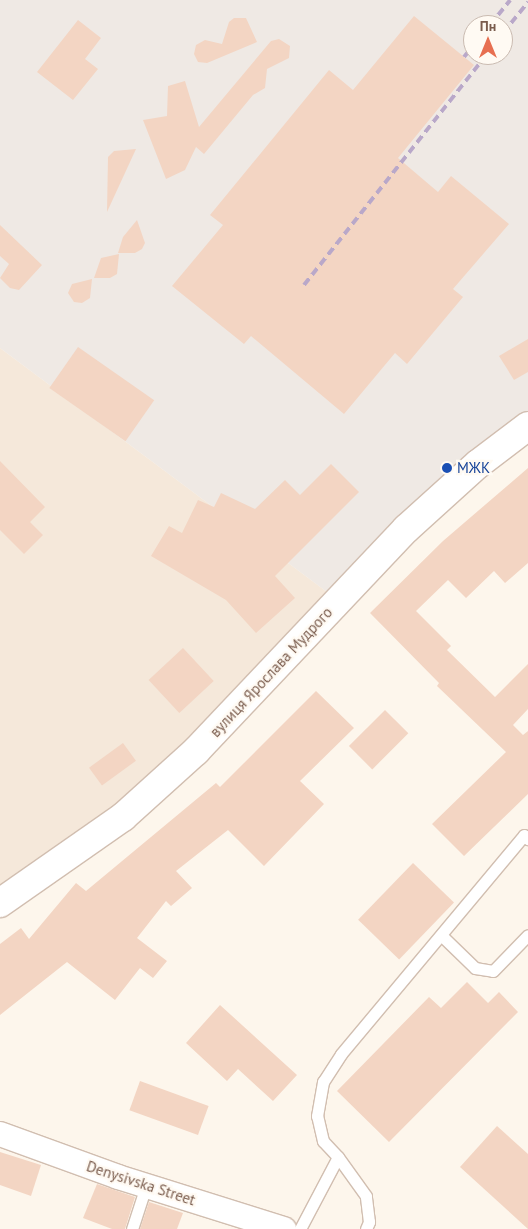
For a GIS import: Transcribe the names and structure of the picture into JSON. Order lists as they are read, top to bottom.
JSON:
{
  "streets": {
    "main road": ["вулиця Ярослава Мудрого"],
    "street": ["Denysivska Street"]
  },
  "places": ["МЖК"],
  "north": "top"
}
